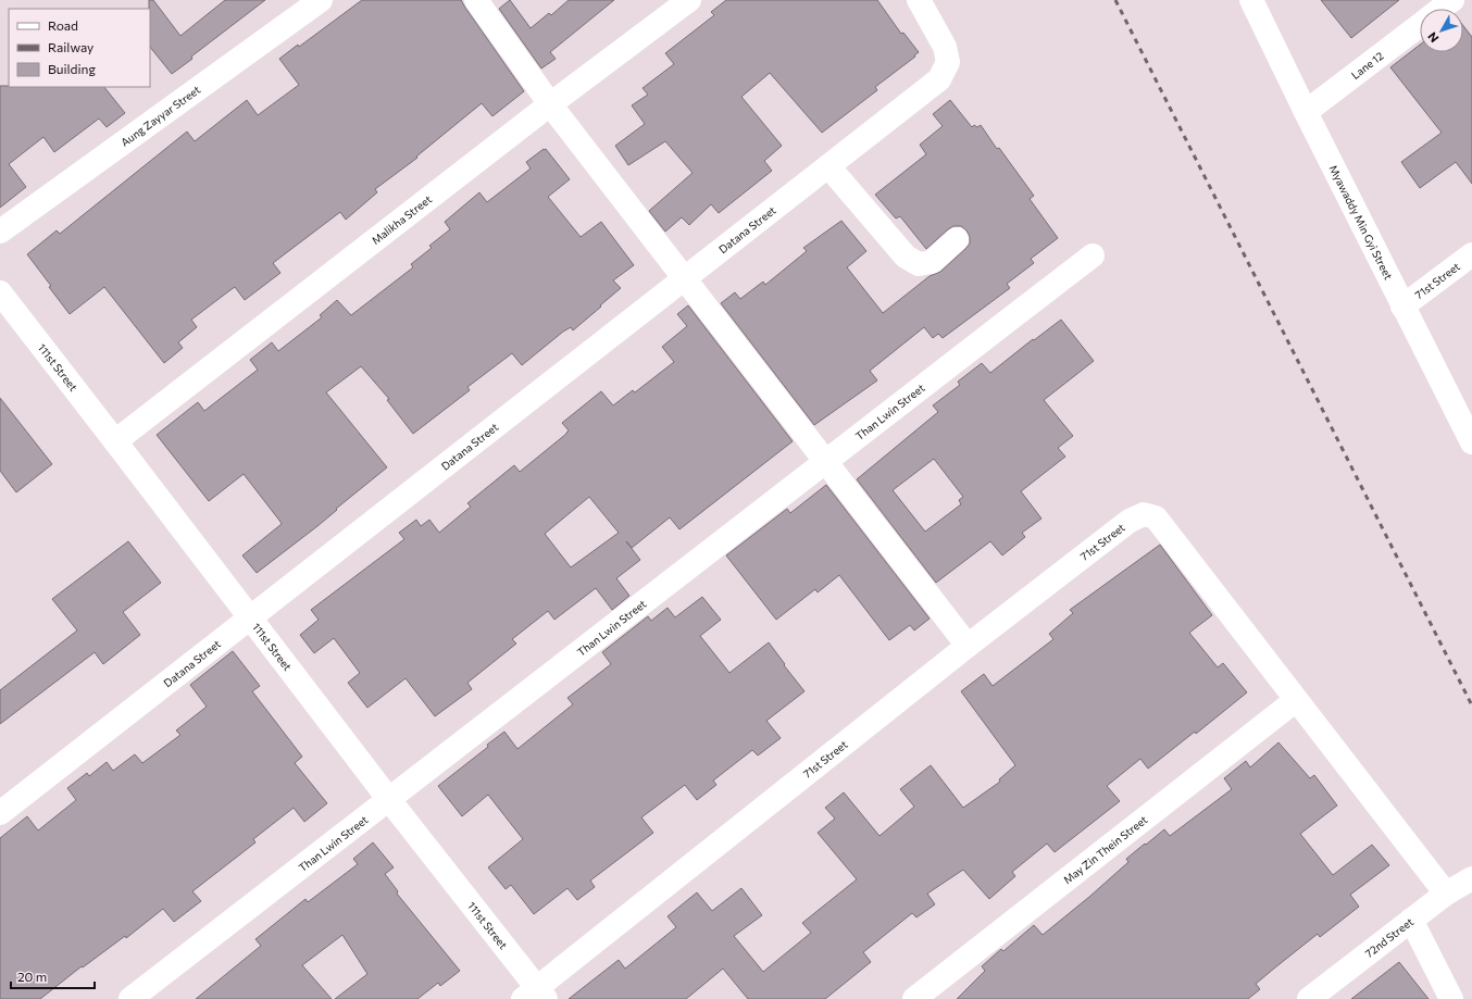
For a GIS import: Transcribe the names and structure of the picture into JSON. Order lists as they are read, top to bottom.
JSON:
{
  "streets": {
    "street": [
      "Lane 12",
      "Aung Zayyar Street",
      "Malikha Street",
      "Myawaddy Min Gyi Street",
      "Datana Street",
      "71st Street",
      "111st Street",
      "Than Lwin Street",
      "May Zin Thein Street",
      "72nd Street"
    ]
  },
  "crossings": [
    ["Lane 12", "Myawaddy Min Gyi Street"],
    ["Malikha Street", "111st Street"],
    ["Myawaddy Min Gyi Street", "71st Street"],
    ["Datana Street", "111st Street"],
    ["71st Street", "111st Street"],
    ["71st Street", "May Zin Thein Street"],
    ["111st Street", "Than Lwin Street"]
  ],
  "legend": ["Road", "Railway", "Building"],
  "scale_bar": "20 m",
  "north": "bottom left"
}
